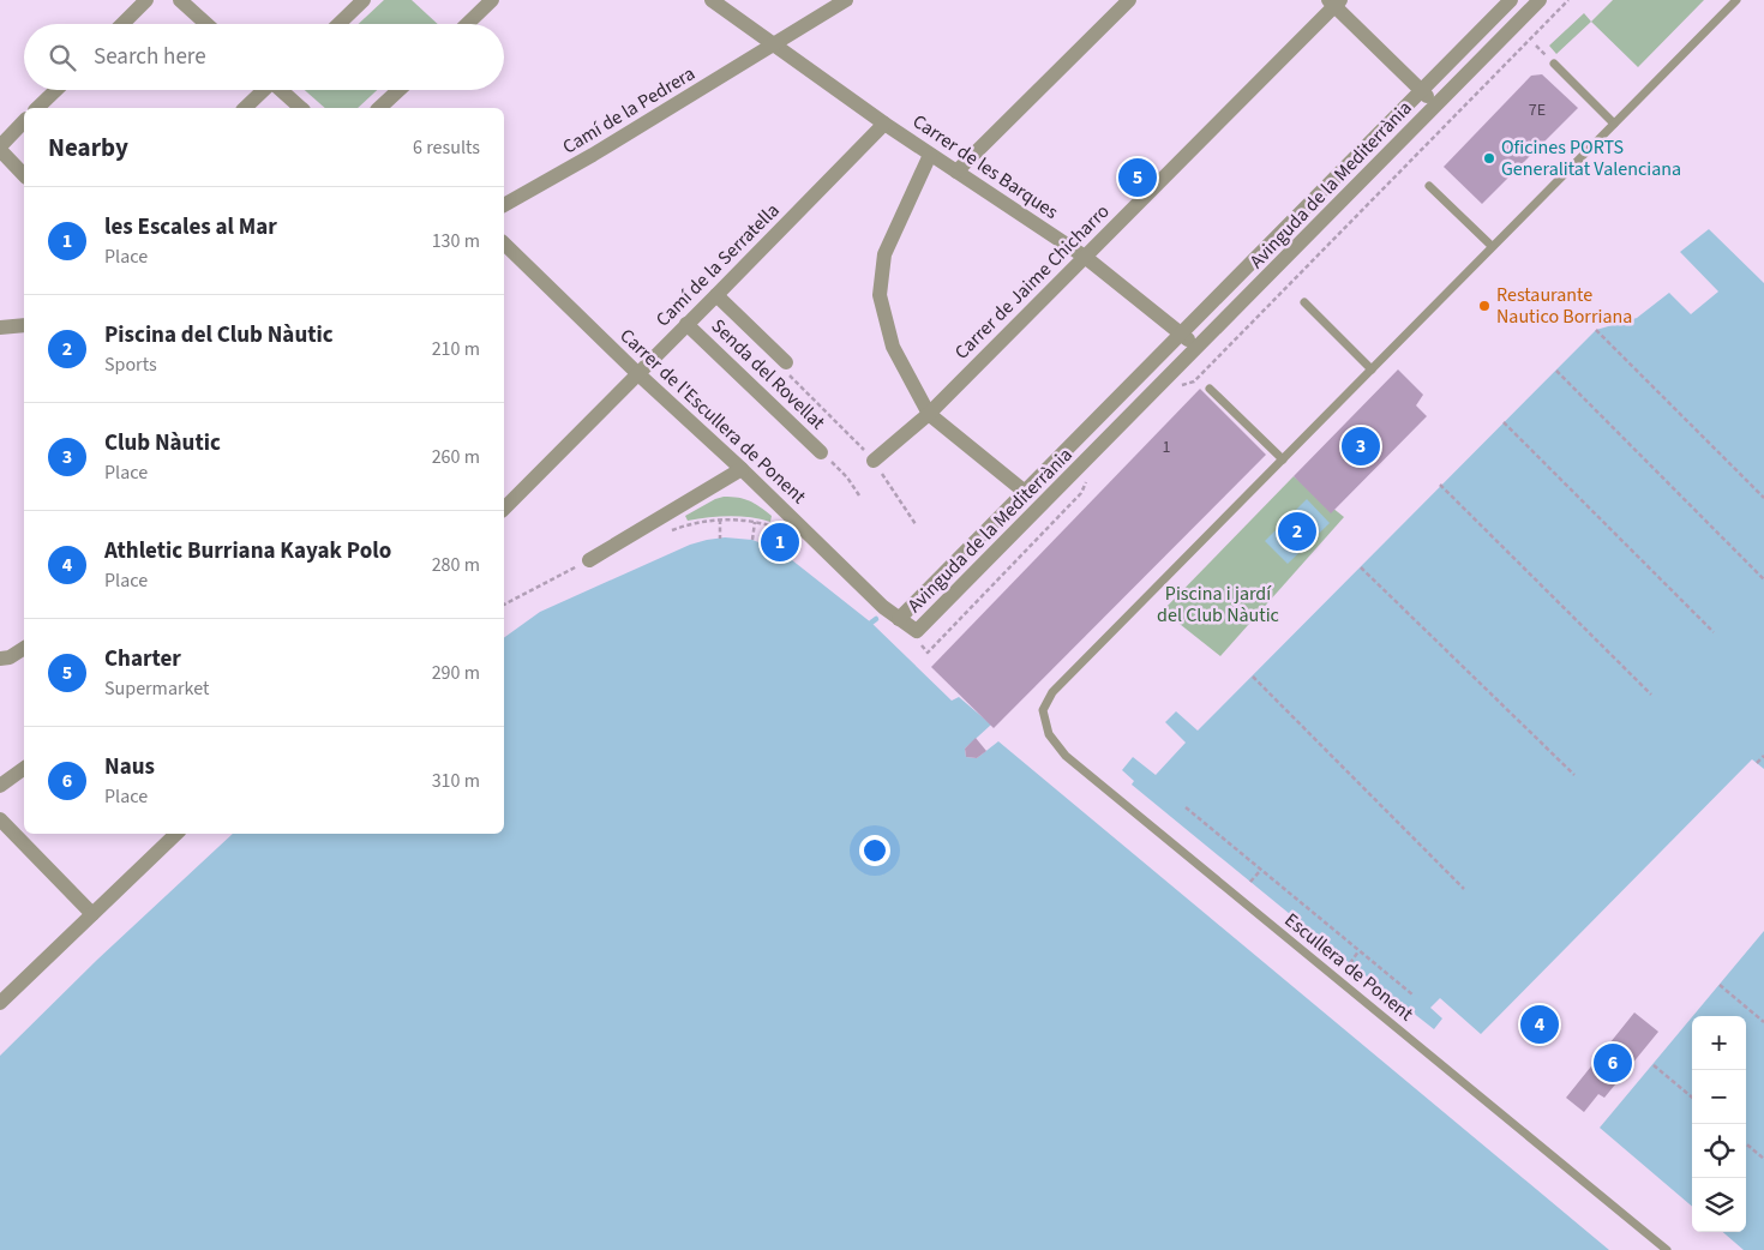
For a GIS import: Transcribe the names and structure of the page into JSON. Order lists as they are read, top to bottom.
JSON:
{
  "streets": {
    "street": [
      "Camí de la Pedrera",
      "Carrer de les Barques",
      "Avinguda de la Mediterrània",
      "Camí de la Serratella",
      "Carrer de Jaime Chicharro",
      "Senda del Rovellat",
      "Carrer de l'Escullera de Ponent"
    ],
    "lane": ["Escullera de Ponent"]
  },
  "crossings": [
    ["Camí de la Pedrera", "Carrer de les Barques"],
    ["Carrer de les Barques", "Avinguda de la Mediterrània"],
    ["Carrer de les Barques", "Camí de la Serratella"],
    ["Carrer de les Barques", "Carrer de Jaime Chicharro"],
    ["Avinguda de la Mediterrània", "Carrer de l'Escullera de Ponent"],
    ["Camí de la Serratella", "Senda del Rovellat"],
    ["Camí de la Serratella", "Carrer de l'Escullera de Ponent"]
  ],
  "parks": ["Piscina i jardí del Club Nàutic"],
  "places": ["Oficines PORTS Generalitat Valenciana", "Restaurante Nautico Borriana"],
  "house_numbers": ["7E", "1"],
  "page": {
    "search": "Search here",
    "heading": ["Nearby", "6 results"],
    "pins": [
      "5",
      "3",
      "2",
      "1",
      "4",
      "6"
    ],
    "list": [
      {
        "mark": "1",
        "name": "les Escales al Mar",
        "note": "Place",
        "value": "130 m"
      },
      {
        "mark": "2",
        "name": "Piscina del Club Nàutic",
        "note": "Sports",
        "value": "210 m"
      },
      {
        "mark": "3",
        "name": "Club Nàutic",
        "note": "Place",
        "value": "260 m"
      },
      {
        "mark": "4",
        "name": "Athletic Burriana Kayak Polo",
        "note": "Place",
        "value": "280 m"
      },
      {
        "mark": "5",
        "name": "Charter",
        "note": "Supermarket",
        "value": "290 m"
      },
      {
        "mark": "6",
        "name": "Naus",
        "note": "Place",
        "value": "310 m"
      }
    ],
    "map_buttons": ["+", "−"]
  }
}
